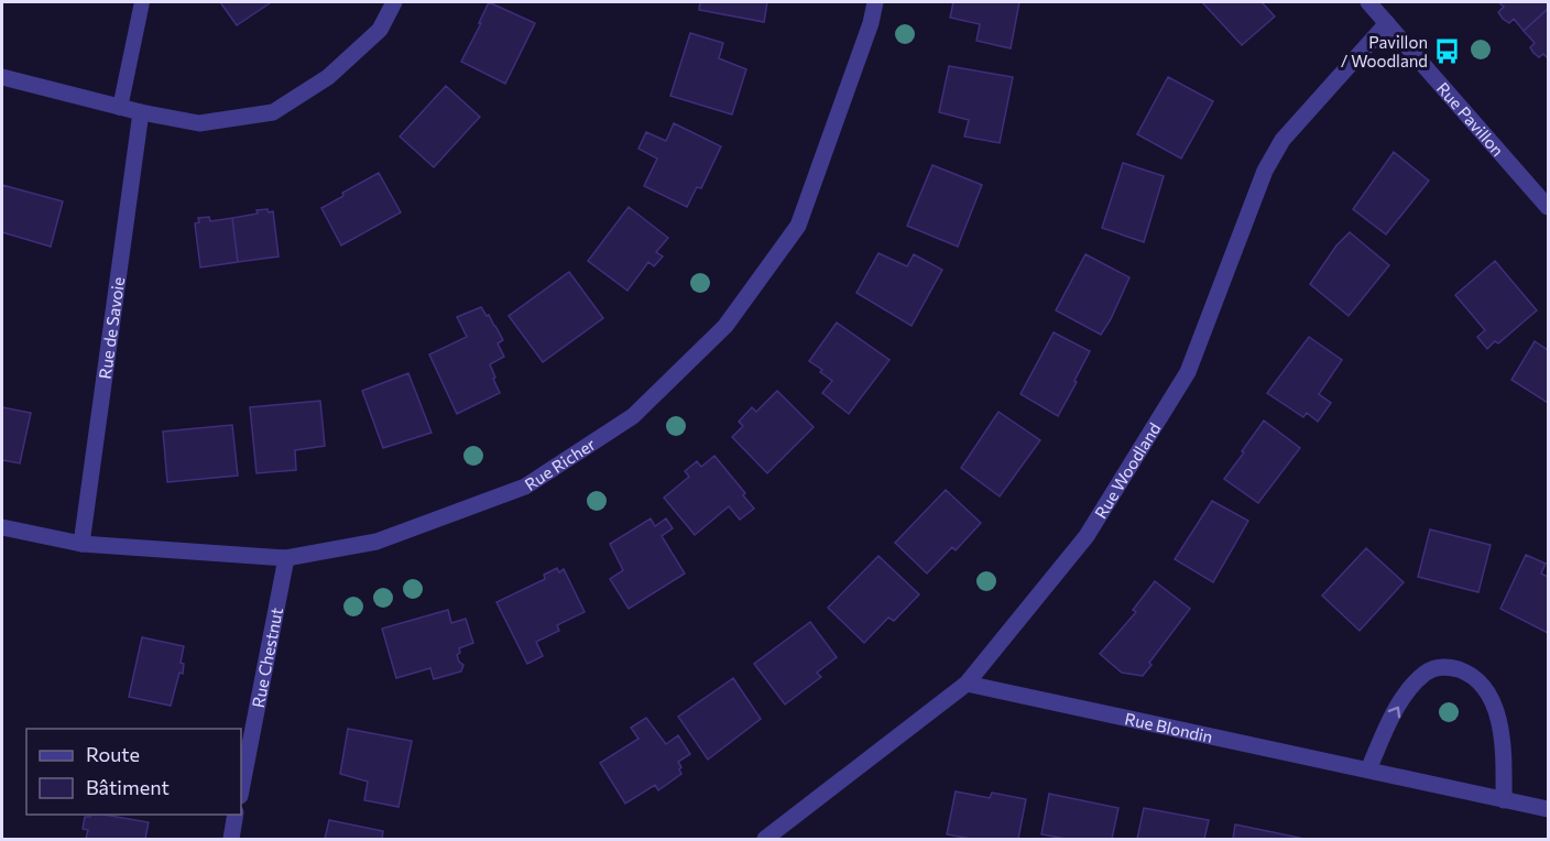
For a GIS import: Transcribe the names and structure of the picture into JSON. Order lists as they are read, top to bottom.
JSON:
{
  "streets": {
    "street": [
      "Rue Pavillon",
      "Rue de Savoie",
      "Rue Richer",
      "Rue Woodland",
      "Rue Chestnut",
      "Rue Blondin"
    ]
  },
  "crossings": [
    ["Rue Pavillon", "Rue Woodland"],
    ["Rue de Savoie", "Rue Richer"],
    ["Rue Richer", "Rue Chestnut"],
    ["Rue Woodland", "Rue Blondin"]
  ],
  "places": {
    "bus stop": ["Pavillon / Woodland"]
  },
  "legend": ["Route", "Bâtiment"]
}
